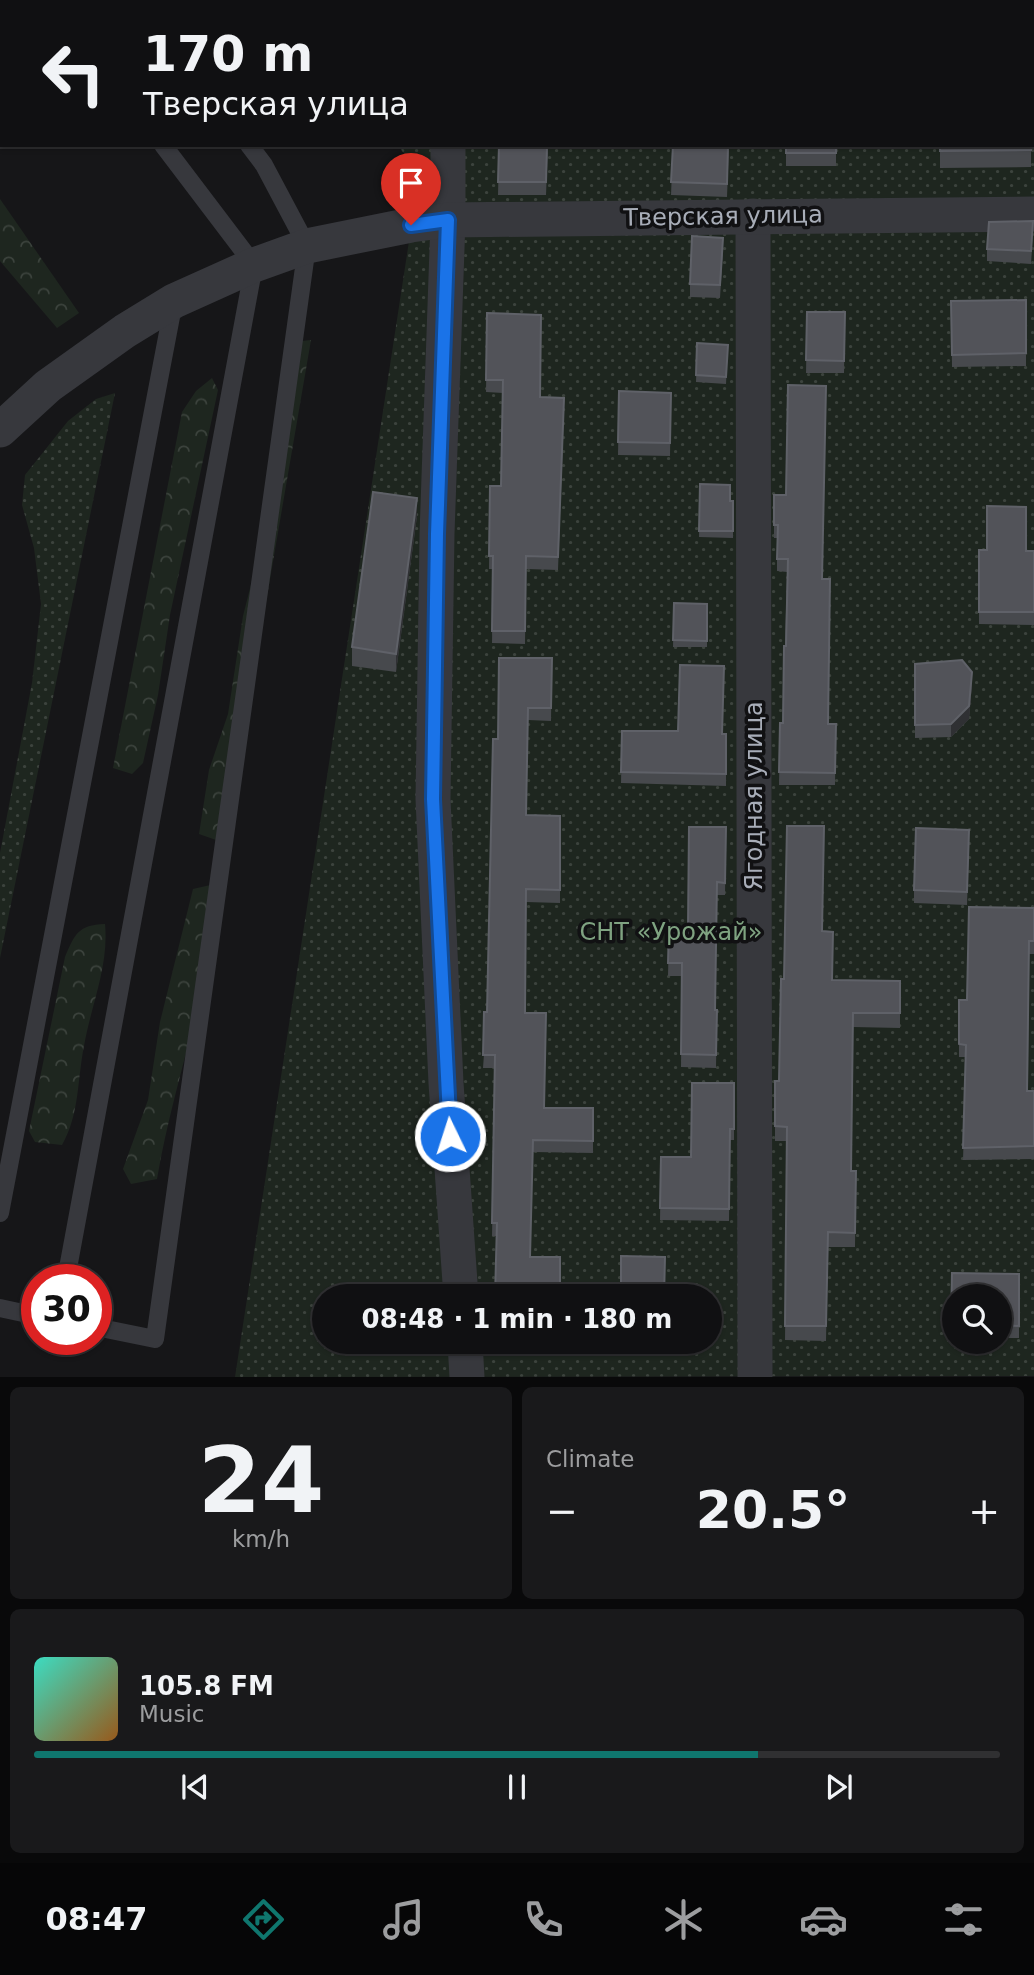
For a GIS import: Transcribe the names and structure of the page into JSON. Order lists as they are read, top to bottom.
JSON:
{
  "streets": {
    "street": ["Тверская улица", "Ягодная улица"]
  },
  "crossings": [
    ["Тверская улица", "Ягодная улица"]
  ],
  "parks": ["СНТ «Урожай»"],
  "page": {
    "turn": ["170 m", "Тверская улица"],
    "limit": "30",
    "trip": "08:48 · 1 min · 180 m",
    "tile": [
      ["24", "km/h"],
      "Climate"
    ],
    "heat": ["−", "20.5°", "+"],
    "song": ["105.8 FM", "Music"],
    "tabs": "08:47"
  }
}
